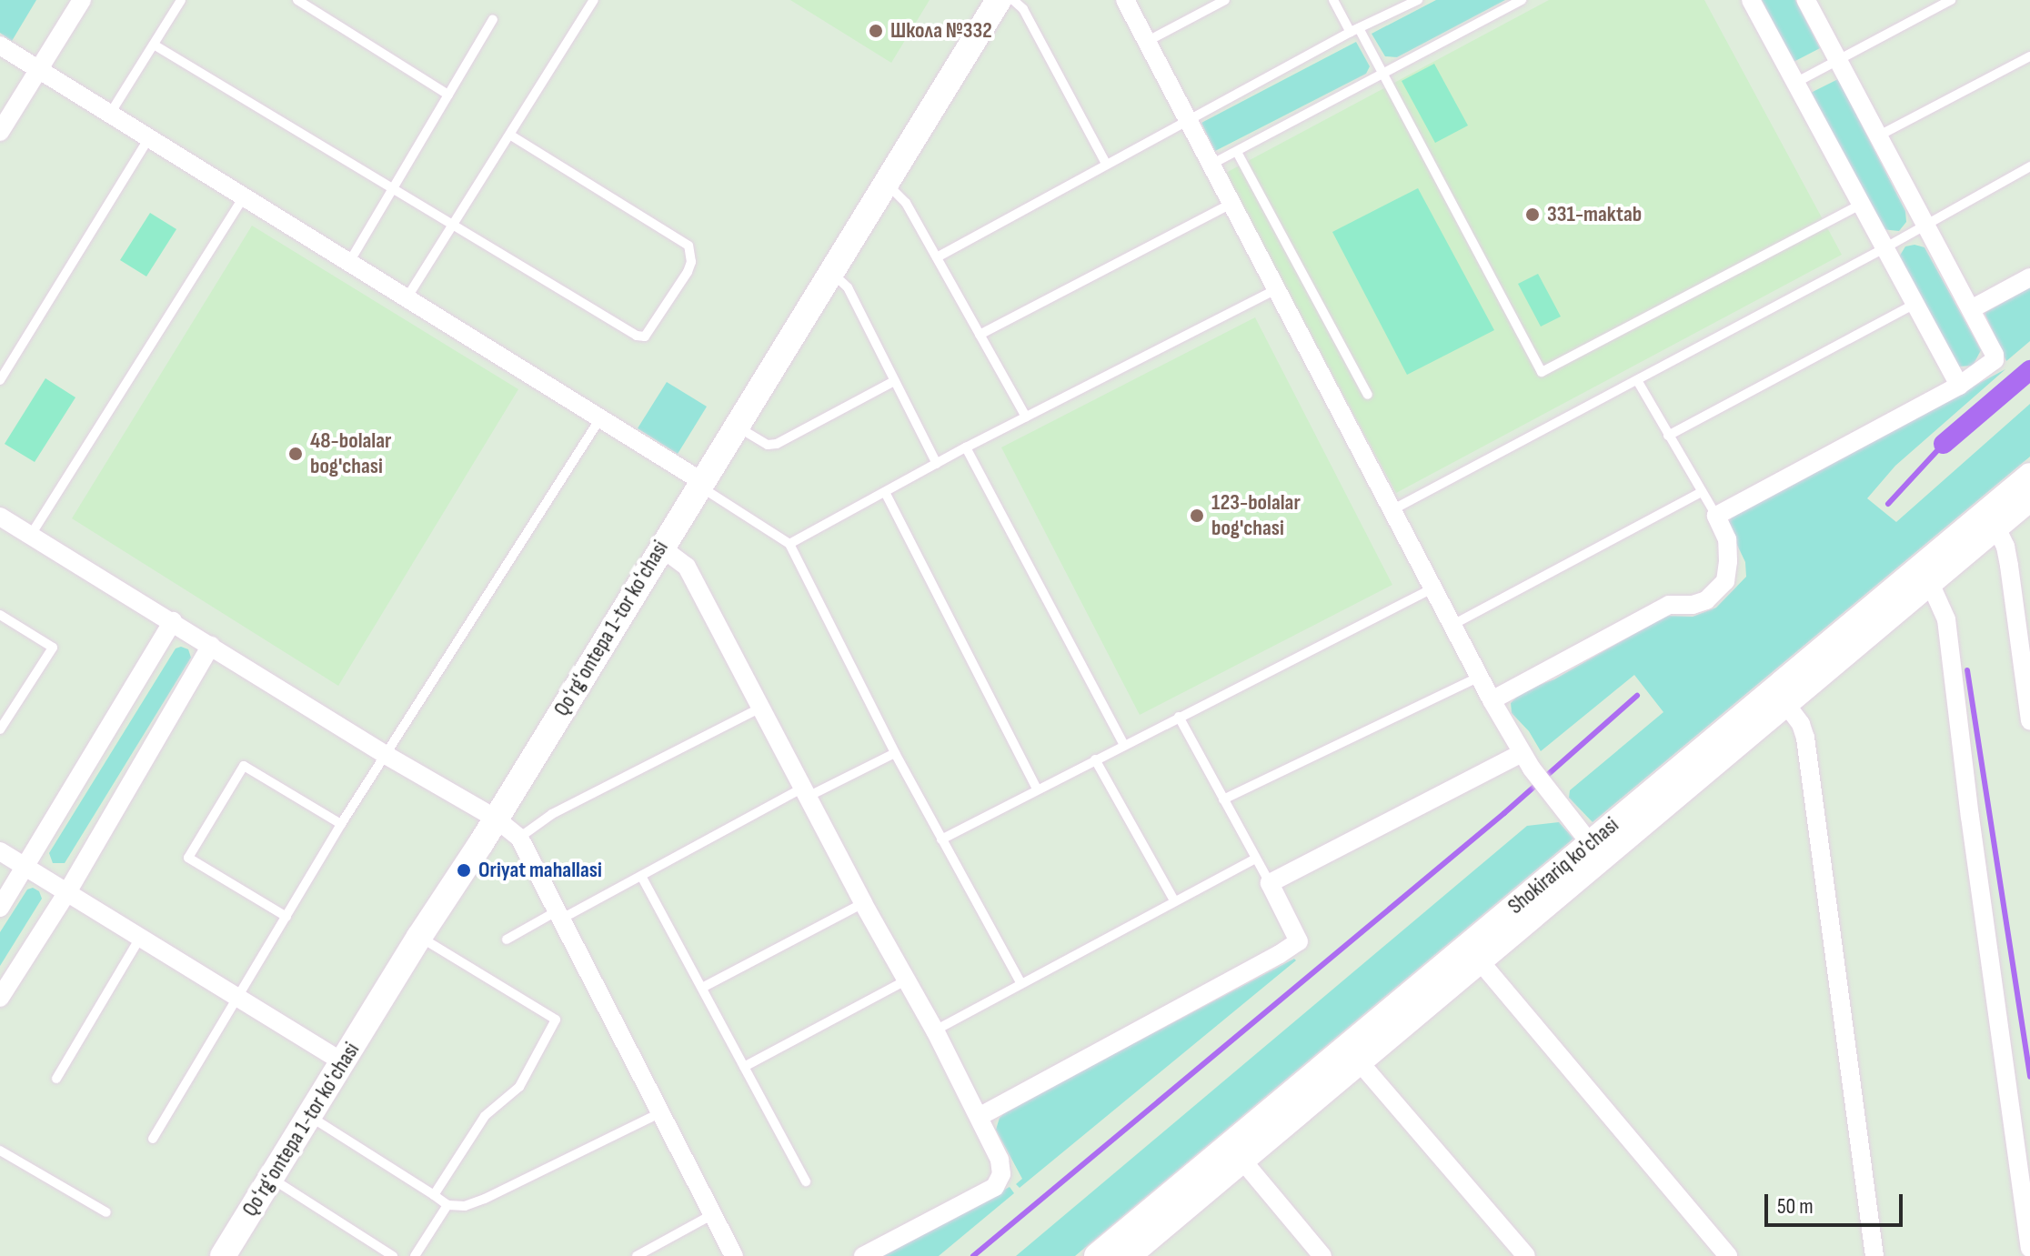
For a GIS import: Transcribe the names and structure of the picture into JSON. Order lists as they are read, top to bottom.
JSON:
{
  "streets": {
    "main road": ["Qoʻrgʻontepa 1-tor koʻchasi", "Shokirariq ko'chasi"]
  },
  "places": [
    "Школа №332",
    "331-maktab",
    "48-bolalar bog'chasi",
    "123-bolalar bog'chasi",
    "Oriyat mahallasi"
  ],
  "scale_bar": "50 m"
}
